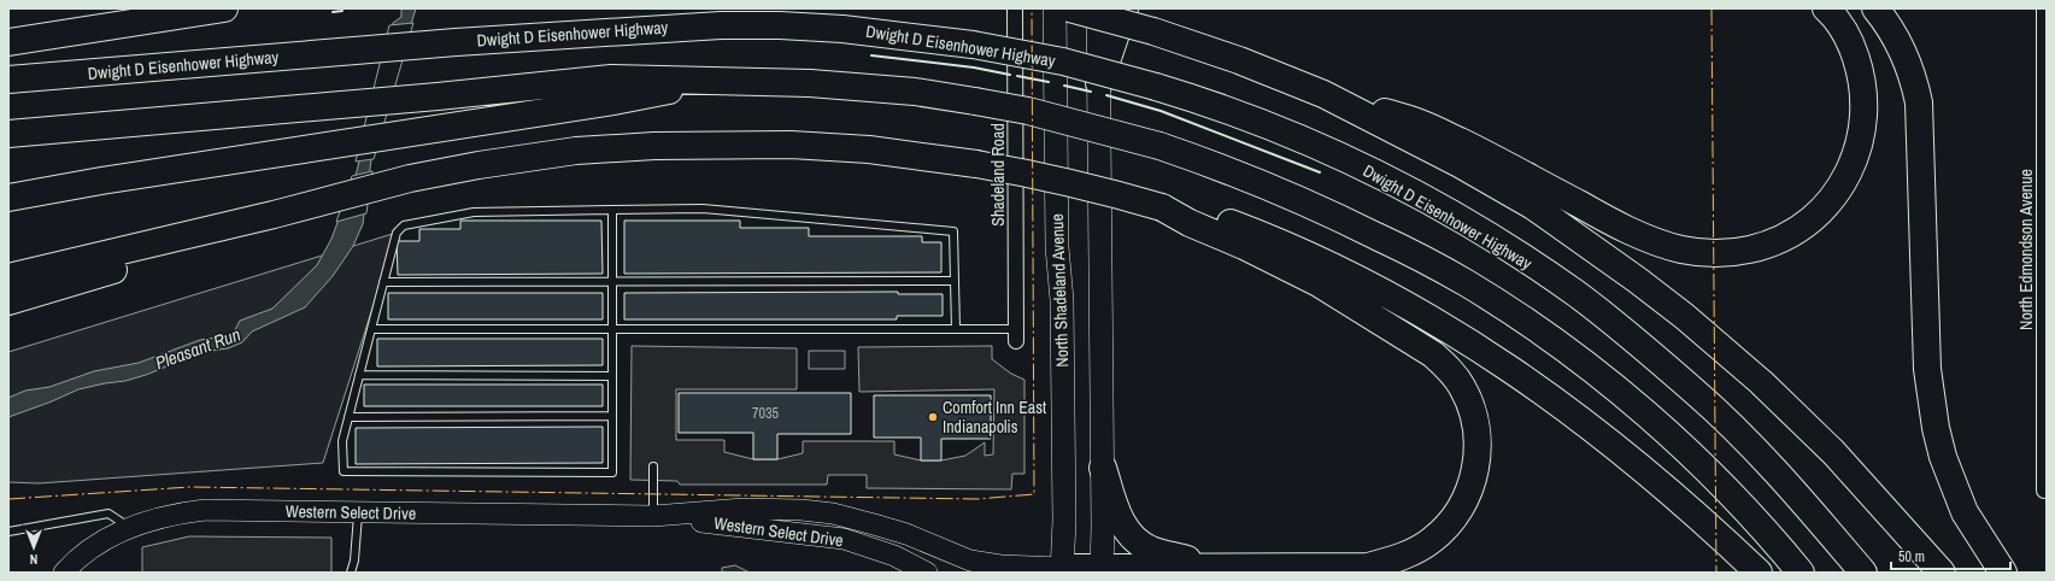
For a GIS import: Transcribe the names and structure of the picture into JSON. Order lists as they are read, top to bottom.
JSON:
{
  "streets": {
    "highway": ["Dwight D Eisenhower Highway"],
    "main road": ["North Shadeland Avenue"],
    "street": ["Shadeland Road", "North Edmondson Avenue", "Western Select Drive"]
  },
  "crossings": [
    ["North Shadeland Avenue", "Western Select Drive"]
  ],
  "water": ["Pleasant Run"],
  "places": ["Comfort Inn East Indianapolis"],
  "house_numbers": ["7035"],
  "scale_bar": "50 m",
  "north": "bottom"
}
